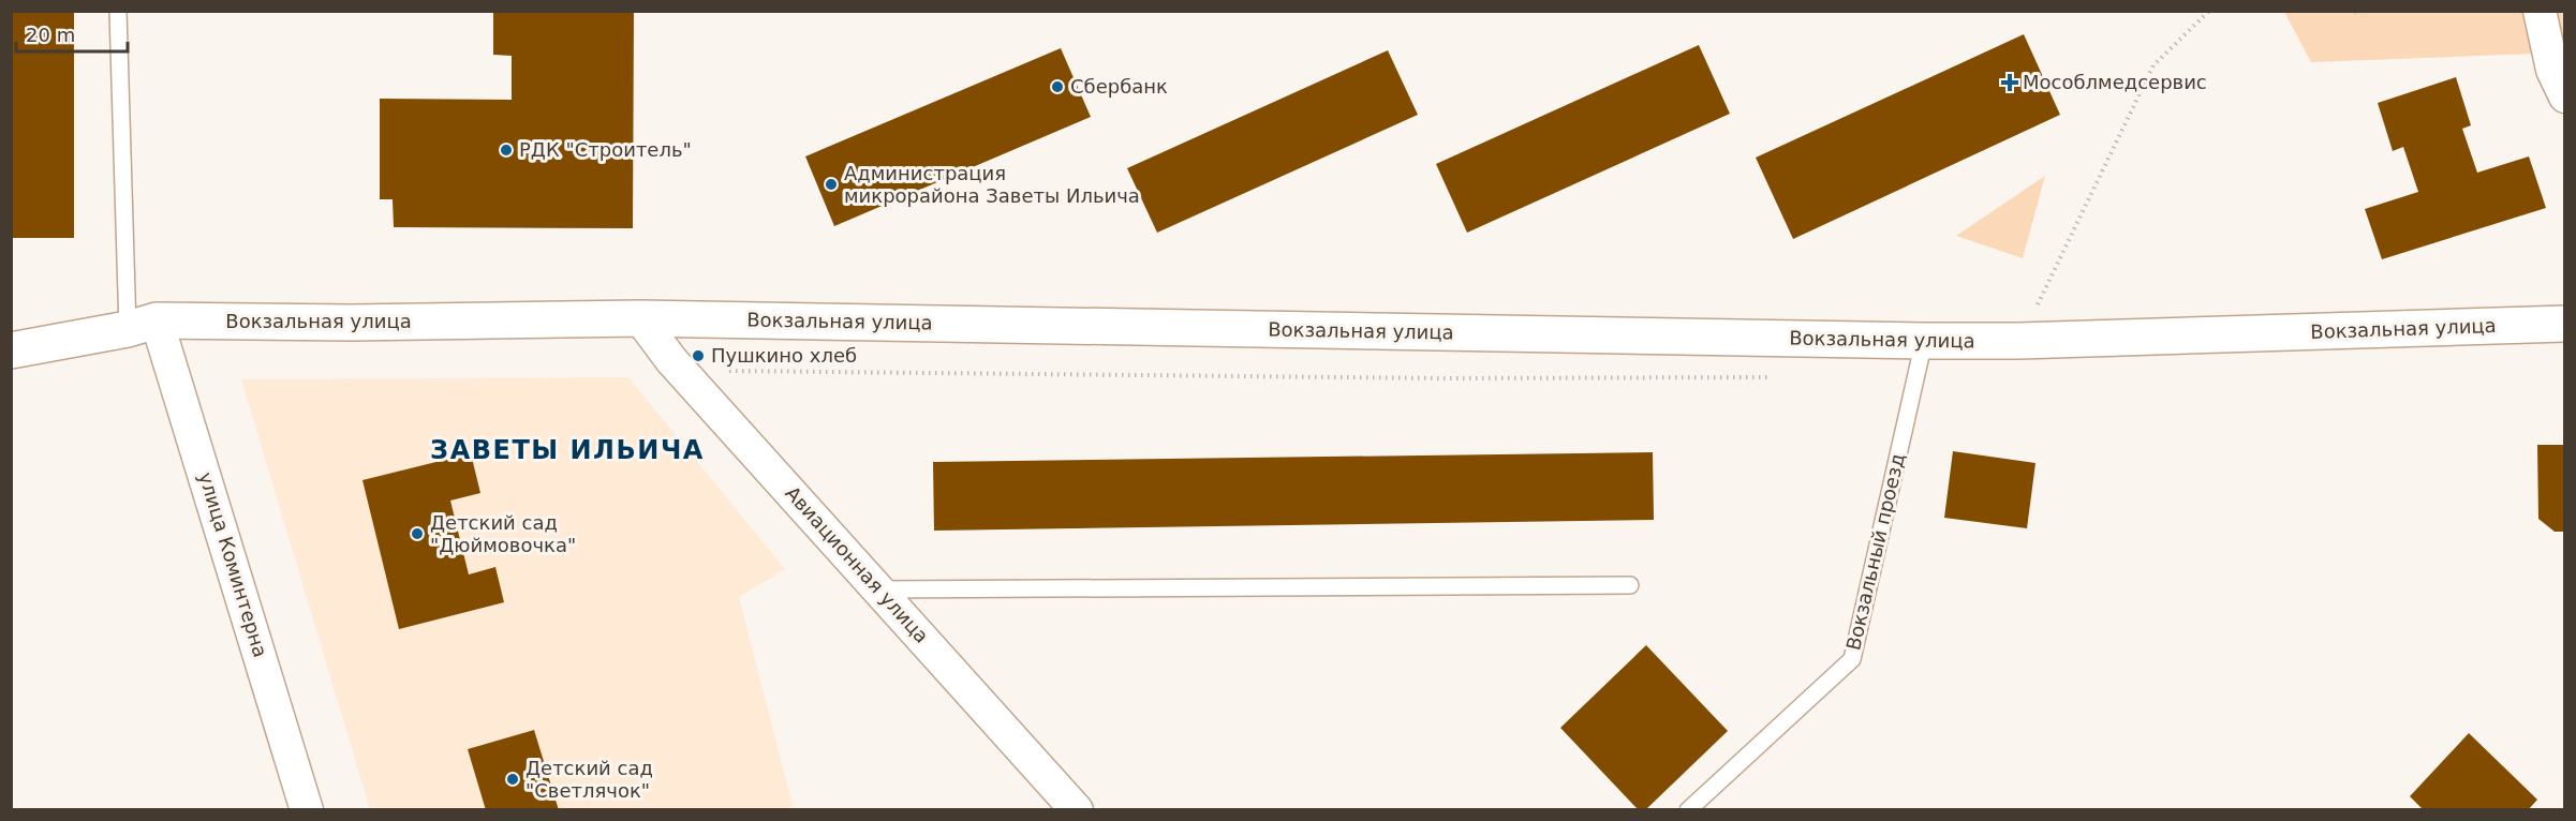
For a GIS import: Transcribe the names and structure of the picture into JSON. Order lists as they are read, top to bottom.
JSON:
{
  "streets": {
    "street": ["Вокзальная улица", "улица Коминтерна", "Авиационная улица"],
    "lane": ["Вокзальный проезд"]
  },
  "crossings": [
    ["Вокзальная улица", "Вокзальный проезд"],
    ["Вокзальная улица", "улица Коминтерна"],
    ["Вокзальная улица", "Авиационная улица"]
  ],
  "districts": ["ЗАВЕТЫ ИЛЬИЧА"],
  "places": {
    "health": ["Мособлмедсервис"],
    "other": [
      "Сбербанк",
      "РДК \"Строитель\"",
      "Администрация микрорайона Заветы Ильича",
      "Пушкино хлеб",
      "Детский сад \"Дюймовочка\"",
      "Детский сад \"Светлячок\""
    ]
  },
  "scale_bar": "20 m"
}
